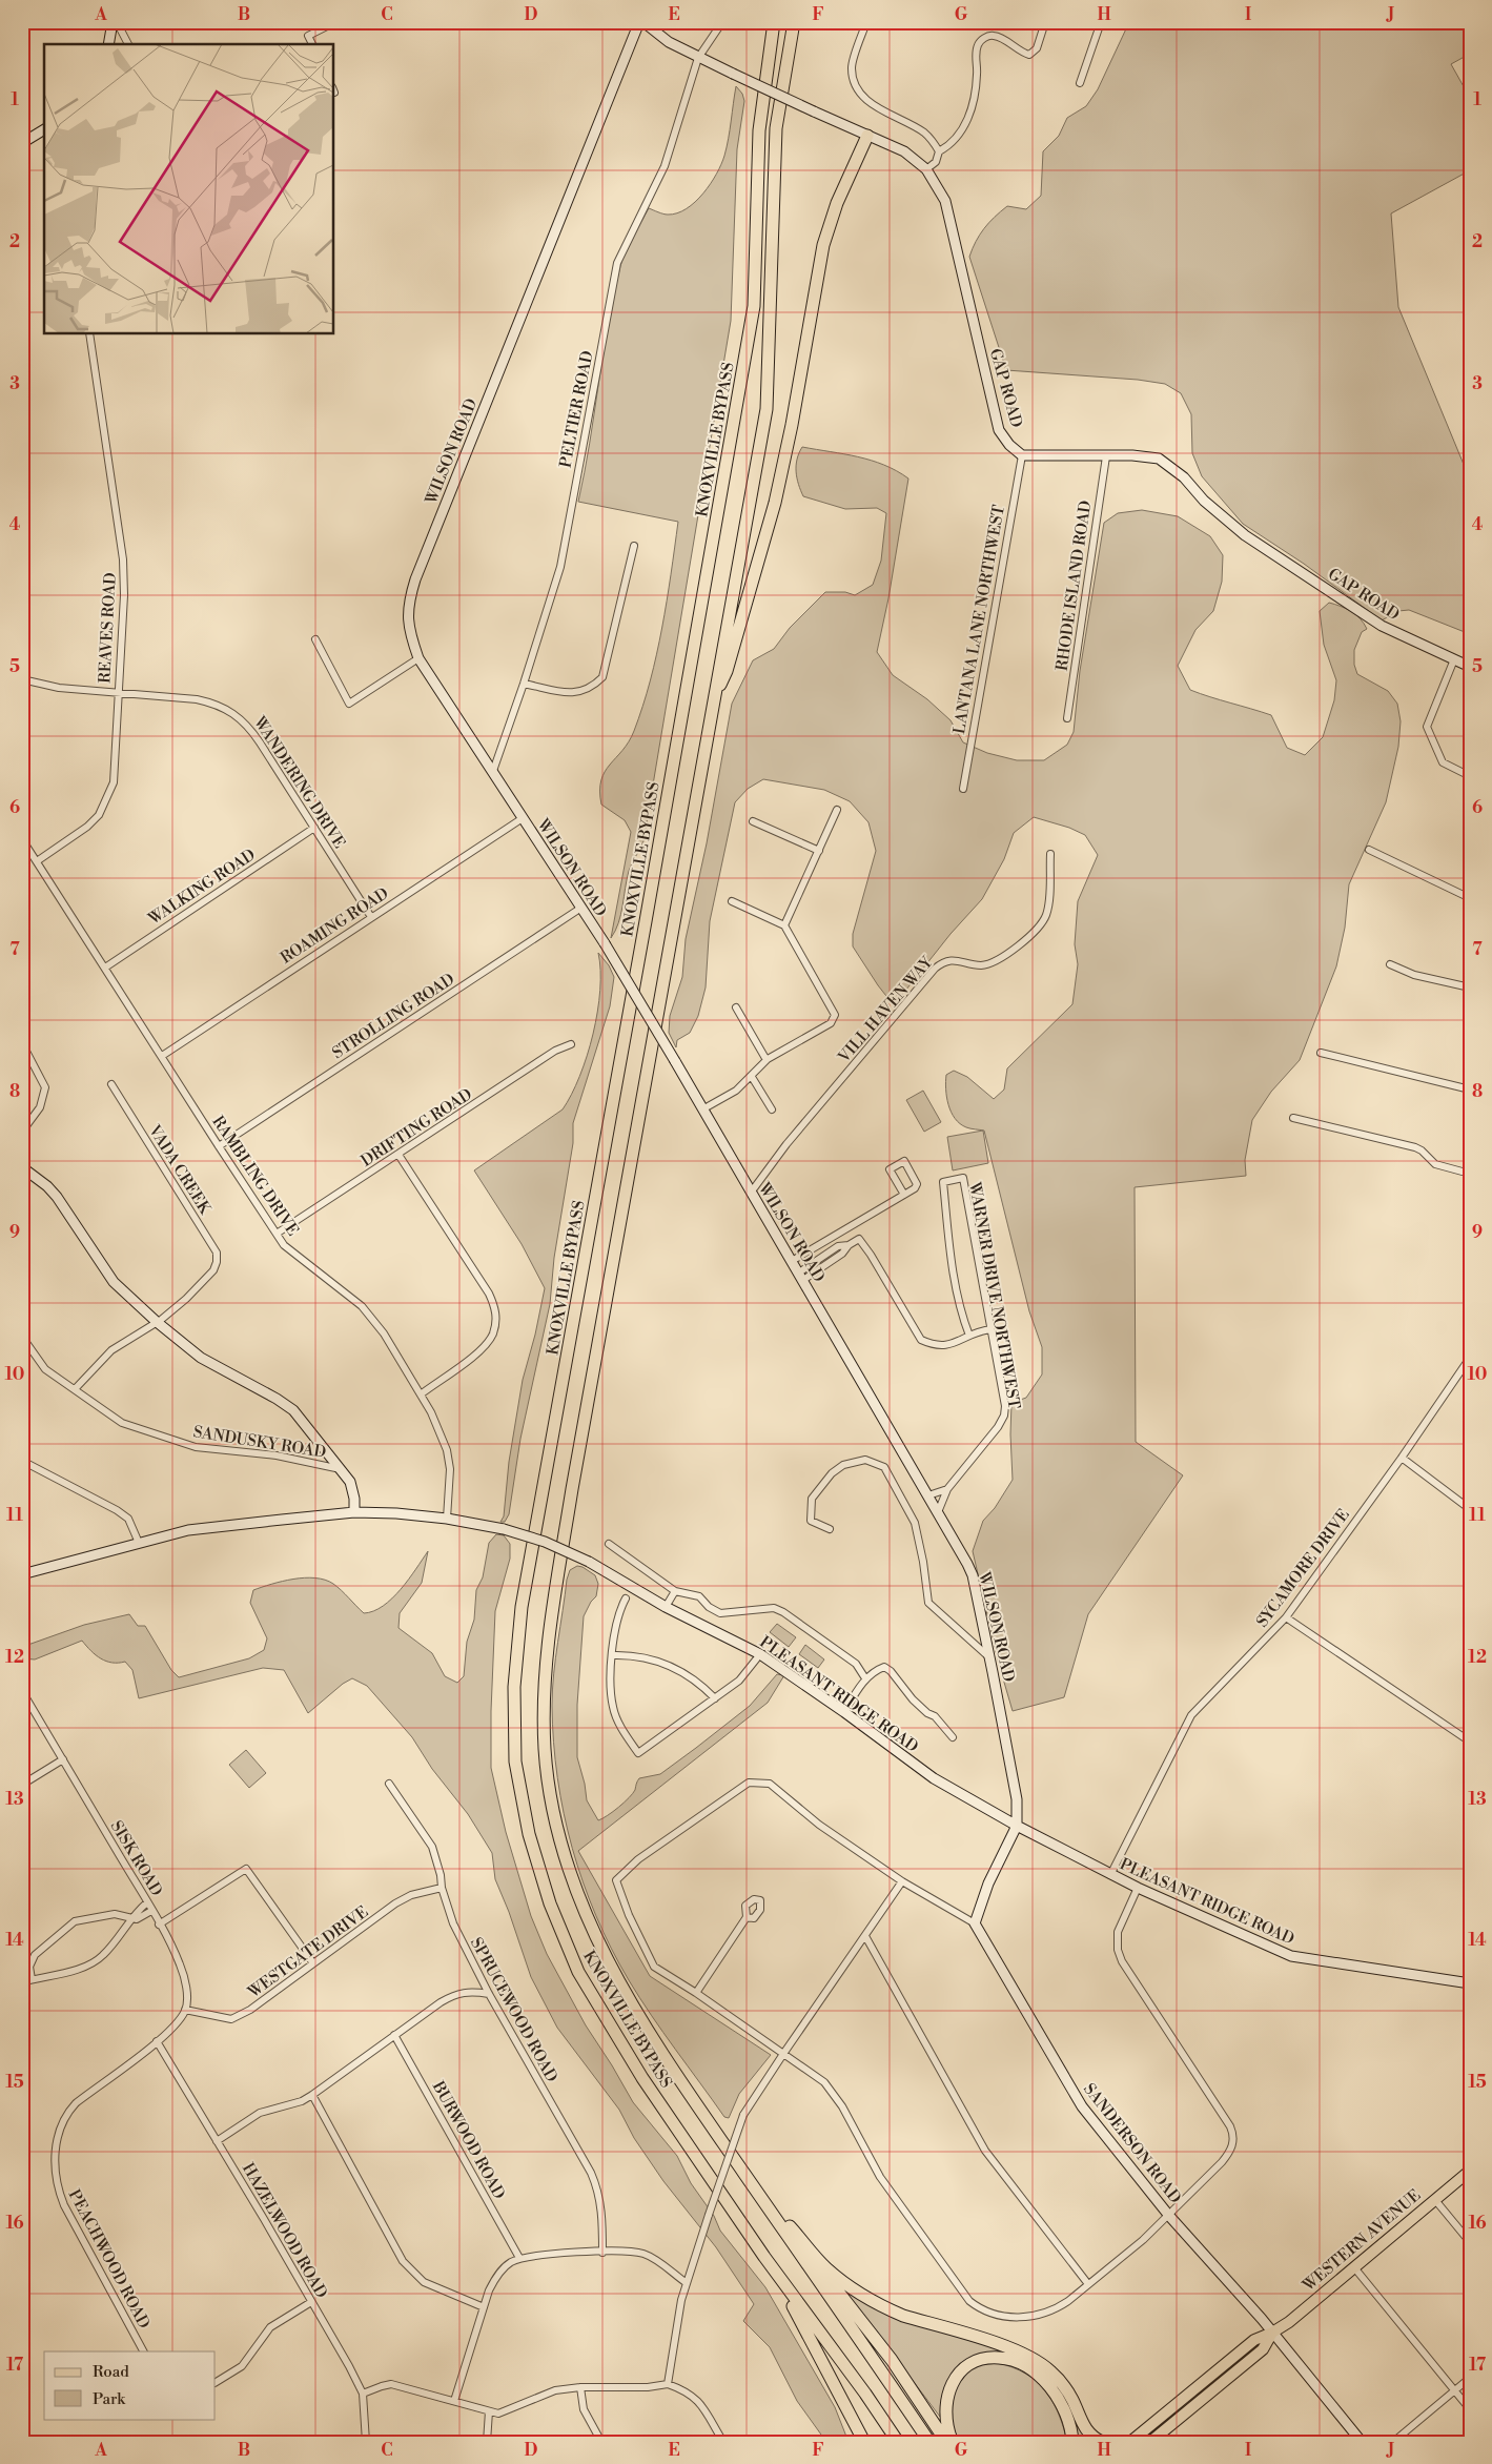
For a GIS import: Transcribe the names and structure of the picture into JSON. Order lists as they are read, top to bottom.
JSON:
{
  "streets": {
    "highway": ["KNOXVILLE BYPASS"],
    "main road": ["WESTERN AVENUE"],
    "street": [
      "GAP ROAD",
      "PELTIER ROAD",
      "WILSON ROAD",
      "RHODE ISLAND ROAD",
      "LANTANA LANE NORTHWEST",
      "REAVES ROAD",
      "WANDERING DRIVE",
      "WALKING ROAD",
      "ROAMING ROAD",
      "VILL HAVEN WAY",
      "STROLLING ROAD",
      "DRIFTING ROAD",
      "VADA CREEK",
      "RAMBLING DRIVE",
      "WARNER DRIVE NORTHWEST",
      "SANDUSKY ROAD",
      "SYCAMORE DRIVE",
      "PLEASANT RIDGE ROAD",
      "SISK ROAD",
      "WESTGATE DRIVE",
      "SPRUCEWOOD ROAD",
      "BURWOOD ROAD",
      "SANDERSON ROAD",
      "HAZELWOOD ROAD",
      "PEACHWOOD ROAD"
    ]
  },
  "crossings": [
    ["GAP ROAD", "PELTIER ROAD"],
    ["GAP ROAD", "RHODE ISLAND ROAD"],
    ["GAP ROAD", "LANTANA LANE NORTHWEST"],
    ["PELTIER ROAD", "WILSON ROAD"],
    ["WILSON ROAD", "ROAMING ROAD"],
    ["WILSON ROAD", "VILL HAVEN WAY"],
    ["WILSON ROAD", "STROLLING ROAD"],
    ["WILSON ROAD", "PLEASANT RIDGE ROAD"],
    ["REAVES ROAD", "WANDERING DRIVE"],
    ["REAVES ROAD", "RAMBLING DRIVE"],
    ["WANDERING DRIVE", "WALKING ROAD"],
    ["WANDERING DRIVE", "ROAMING ROAD"],
    ["WALKING ROAD", "RAMBLING DRIVE"],
    ["ROAMING ROAD", "RAMBLING DRIVE"],
    ["STROLLING ROAD", "RAMBLING DRIVE"],
    ["DRIFTING ROAD", "RAMBLING DRIVE"],
    ["RAMBLING DRIVE", "PLEASANT RIDGE ROAD"],
    ["SYCAMORE DRIVE", "PLEASANT RIDGE ROAD"],
    ["SISK ROAD", "WESTGATE DRIVE"],
    ["WESTGATE DRIVE", "SPRUCEWOOD ROAD"],
    ["SANDERSON ROAD", "WESTERN AVENUE"],
    ["HAZELWOOD ROAD", "PEACHWOOD ROAD"]
  ],
  "legend": ["Road", "Park"],
  "grid": {
    "columns": [
      "A",
      "B",
      "C",
      "D",
      "E",
      "F",
      "G",
      "H",
      "I",
      "J"
    ],
    "rows": [
      "1",
      "2",
      "3",
      "4",
      "5",
      "6",
      "7",
      "8",
      "9",
      "10",
      "11",
      "12",
      "13",
      "14",
      "15",
      "16",
      "17"
    ]
  }
}
